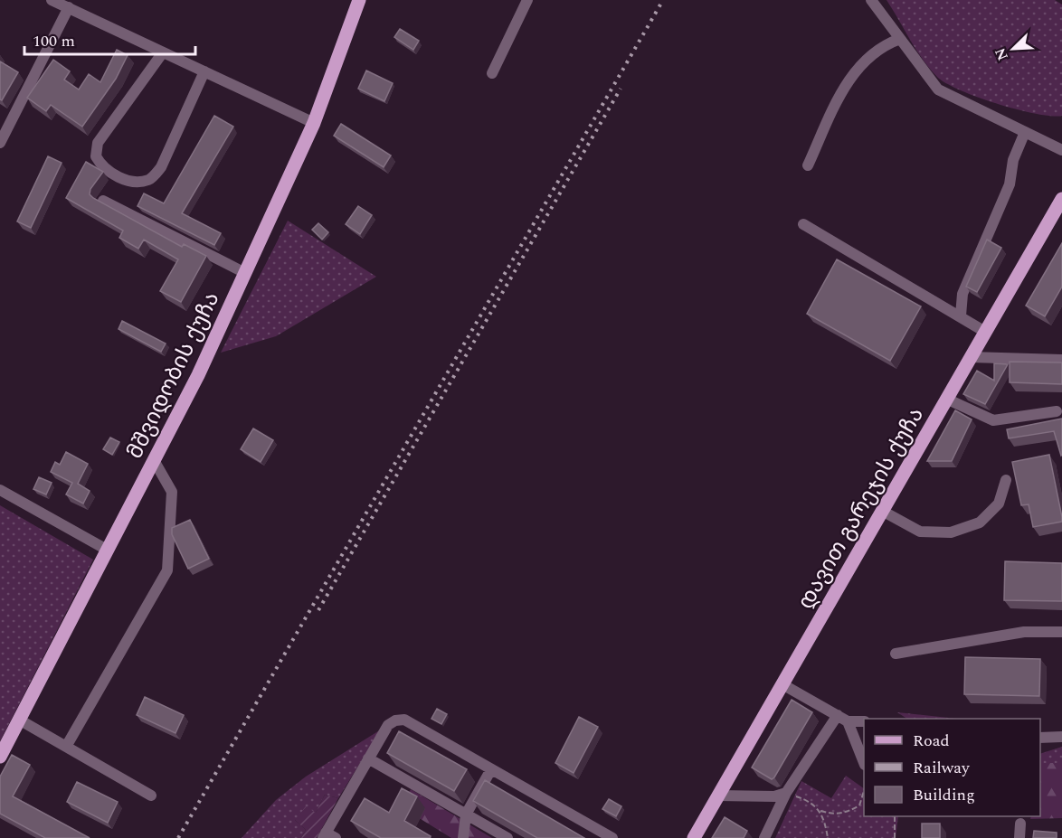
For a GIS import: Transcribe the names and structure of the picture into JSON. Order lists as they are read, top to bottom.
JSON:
{
  "streets": {
    "main road": ["მშვიდობის ქუჩა", "დავით გარეჯის ქუჩა"]
  },
  "legend": ["Road", "Railway", "Building"],
  "scale_bar": "100 m",
  "north": "bottom left"
}
